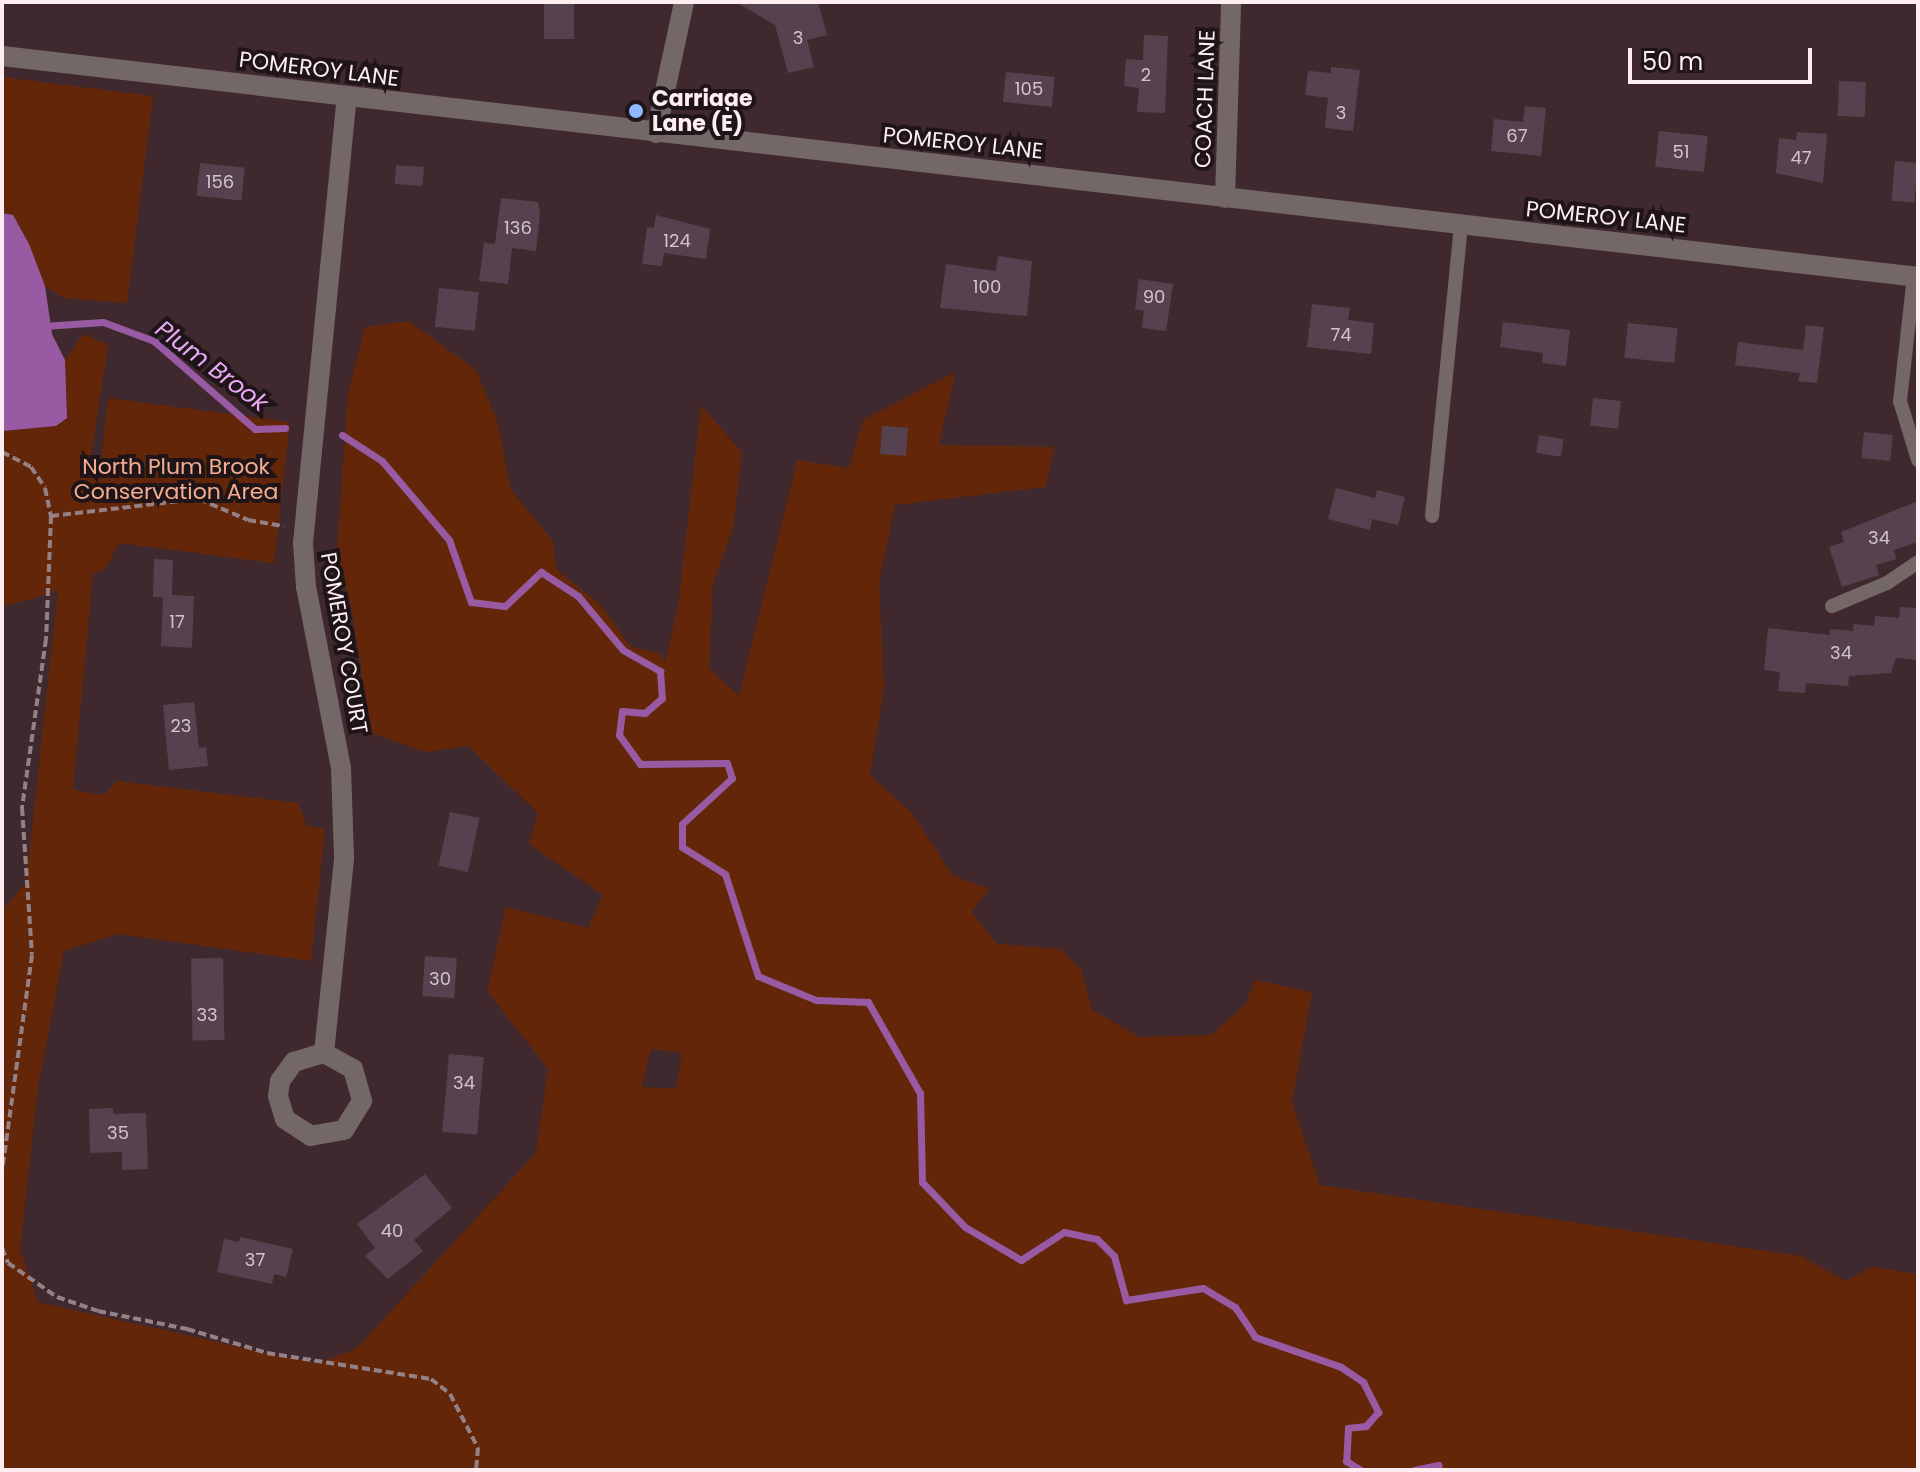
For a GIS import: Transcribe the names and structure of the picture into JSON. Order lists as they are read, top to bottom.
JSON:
{
  "streets": {
    "street": ["POMEROY LANE", "COACH LANE", "POMEROY COURT"]
  },
  "crossings": [
    ["POMEROY LANE", "COACH LANE"],
    ["POMEROY LANE", "POMEROY COURT"]
  ],
  "water": ["Plum Brook"],
  "parks": ["North Plum Brook Conservation Area"],
  "places": ["Carriage Lane (E)"],
  "house_numbers": [
    "3",
    "2",
    "105",
    "3",
    "67",
    "51",
    "47",
    "156",
    "136",
    "124",
    "100",
    "90",
    "74",
    "34",
    "17",
    "34",
    "23",
    "30",
    "33",
    "34",
    "35",
    "40",
    "37"
  ],
  "scale_bar": "50 m"
}
